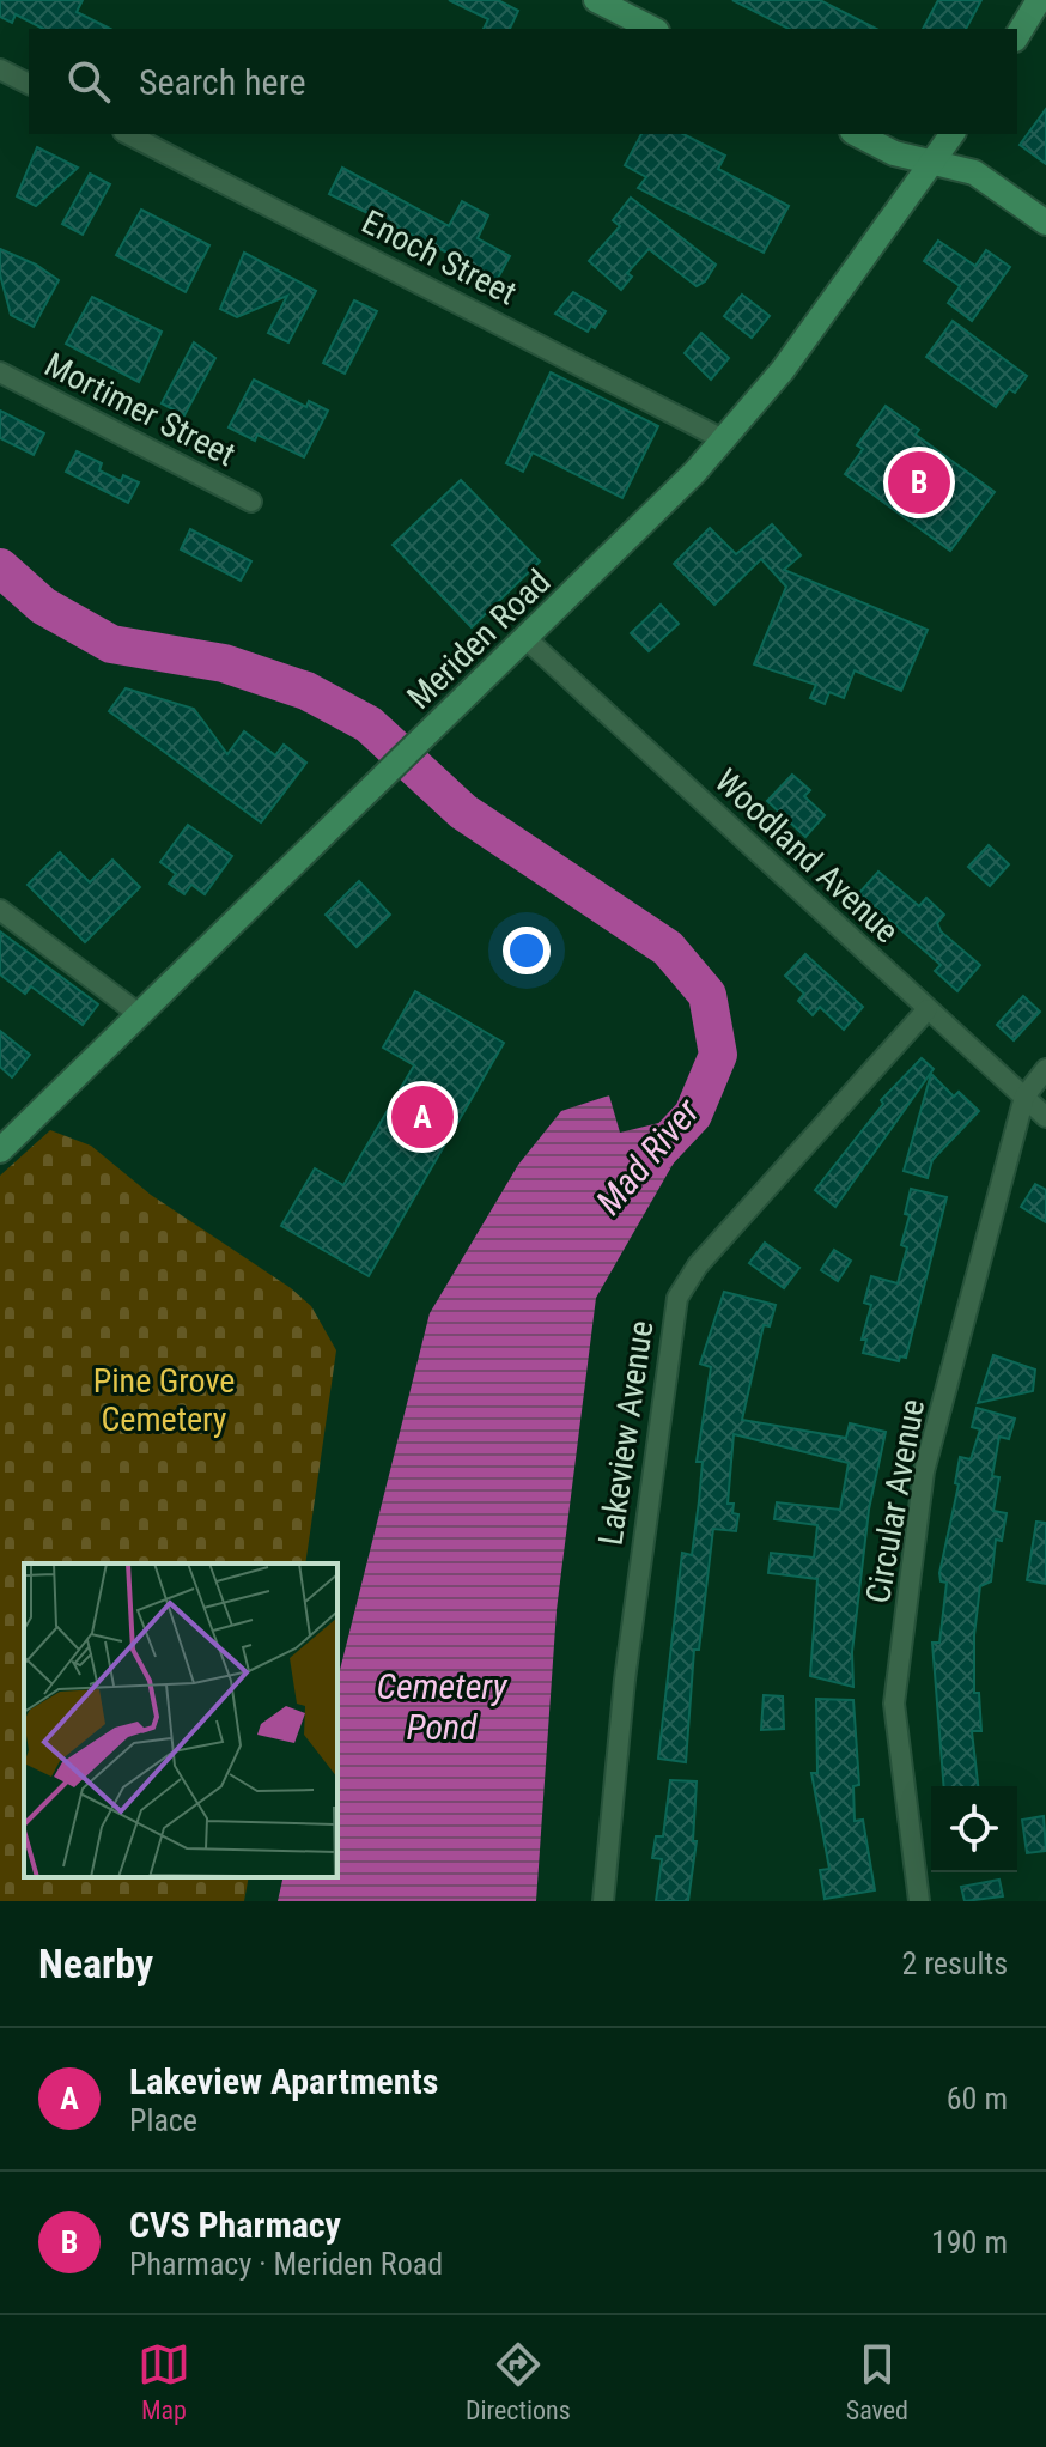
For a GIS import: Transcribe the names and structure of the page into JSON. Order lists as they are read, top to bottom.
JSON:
{
  "streets": {
    "main road": ["Meriden Road"],
    "street": [
      "Enoch Street",
      "Mortimer Street",
      "Woodland Avenue",
      "Lakeview Avenue",
      "Circular Avenue"
    ]
  },
  "crossings": [
    ["Enoch Street", "Meriden Road"],
    ["Meriden Road", "Woodland Avenue"],
    ["Woodland Avenue", "Lakeview Avenue"],
    ["Woodland Avenue", "Circular Avenue"]
  ],
  "water": ["Mad River", "Cemetery Pond"],
  "parks": ["Pine Grove Cemetery"],
  "page": {
    "search": "Search here",
    "pins": ["B", "A"],
    "heading": ["Nearby", "2 results"],
    "list": [
      {
        "mark": "A",
        "name": "Lakeview Apartments",
        "note": "Place",
        "value": "60 m"
      },
      {
        "mark": "B",
        "name": "CVS Pharmacy",
        "note": "Pharmacy · Meriden Road",
        "value": "190 m"
      }
    ],
    "nav": ["Map", "Directions", "Saved"]
  }
}
